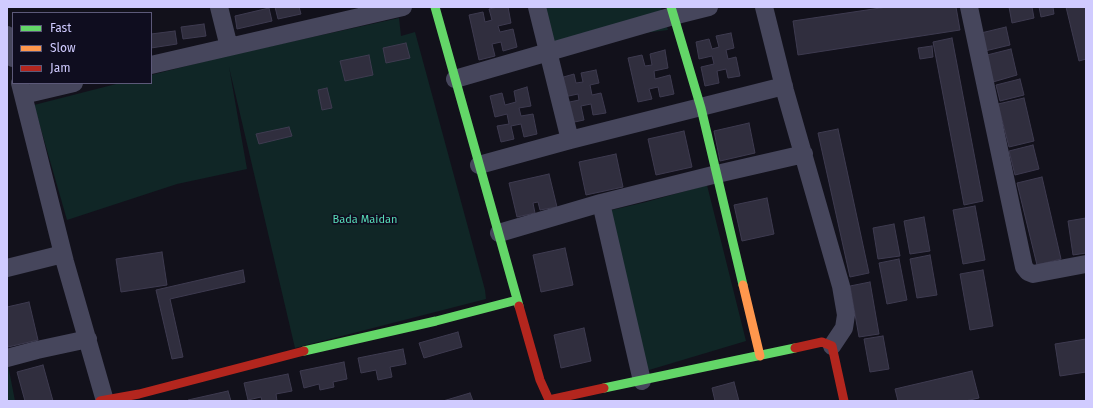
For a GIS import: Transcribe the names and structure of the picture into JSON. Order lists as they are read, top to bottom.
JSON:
{
  "parks": ["Bada Maidan"],
  "legend": ["Fast", "Slow", "Jam"]
}
